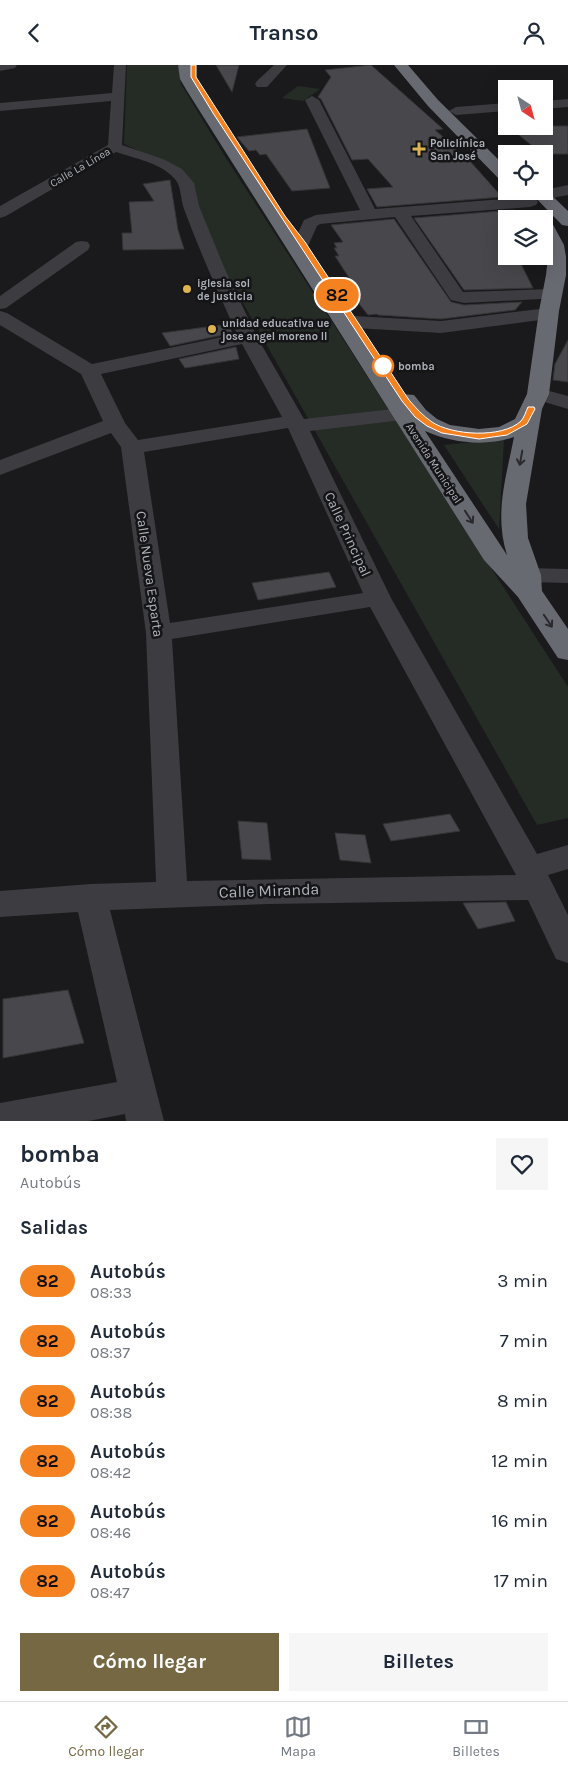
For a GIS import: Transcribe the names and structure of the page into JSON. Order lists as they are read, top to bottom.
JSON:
{
  "streets": {
    "highway": ["Avenida Municipal"],
    "street": [
      "Calle La Línea",
      "Calle Principal",
      "Calle Nueva Esparta",
      "Calle Miranda"
    ]
  },
  "crossings": [
    ["Calle La Línea", "Calle Principal"],
    ["Calle Principal", "Calle Miranda"],
    ["Calle Nueva Esparta", "Calle Miranda"]
  ],
  "places": {
    "health": ["Policlínica San José"],
    "other": ["iglesia sol de justicia", "unidad educativa ue jose angel moreno II", "bomba"]
  },
  "lines": ["bus line 82"],
  "north": "bottom right",
  "page": {
    "header": "Transo",
    "on_map": "82",
    "heading": [
      ["bomba", "Autobús"],
      "Salidas"
    ],
    "list": [
      {
        "mark": "82",
        "name": "Autobús",
        "note": "08:33",
        "value": "3 min"
      },
      {
        "mark": "82",
        "name": "Autobús",
        "note": "08:37",
        "value": "7 min"
      },
      {
        "mark": "82",
        "name": "Autobús",
        "note": "08:38",
        "value": "8 min"
      },
      {
        "mark": "82",
        "name": "Autobús",
        "note": "08:42",
        "value": "12 min"
      },
      {
        "mark": "82",
        "name": "Autobús",
        "note": "08:46",
        "value": "16 min"
      },
      {
        "mark": "82",
        "name": "Autobús",
        "note": "08:47",
        "value": "17 min"
      }
    ],
    "buttons": ["Cómo llegar", "Billetes"],
    "tabs": ["Cómo llegar", "Mapa", "Billetes"]
  }
}
